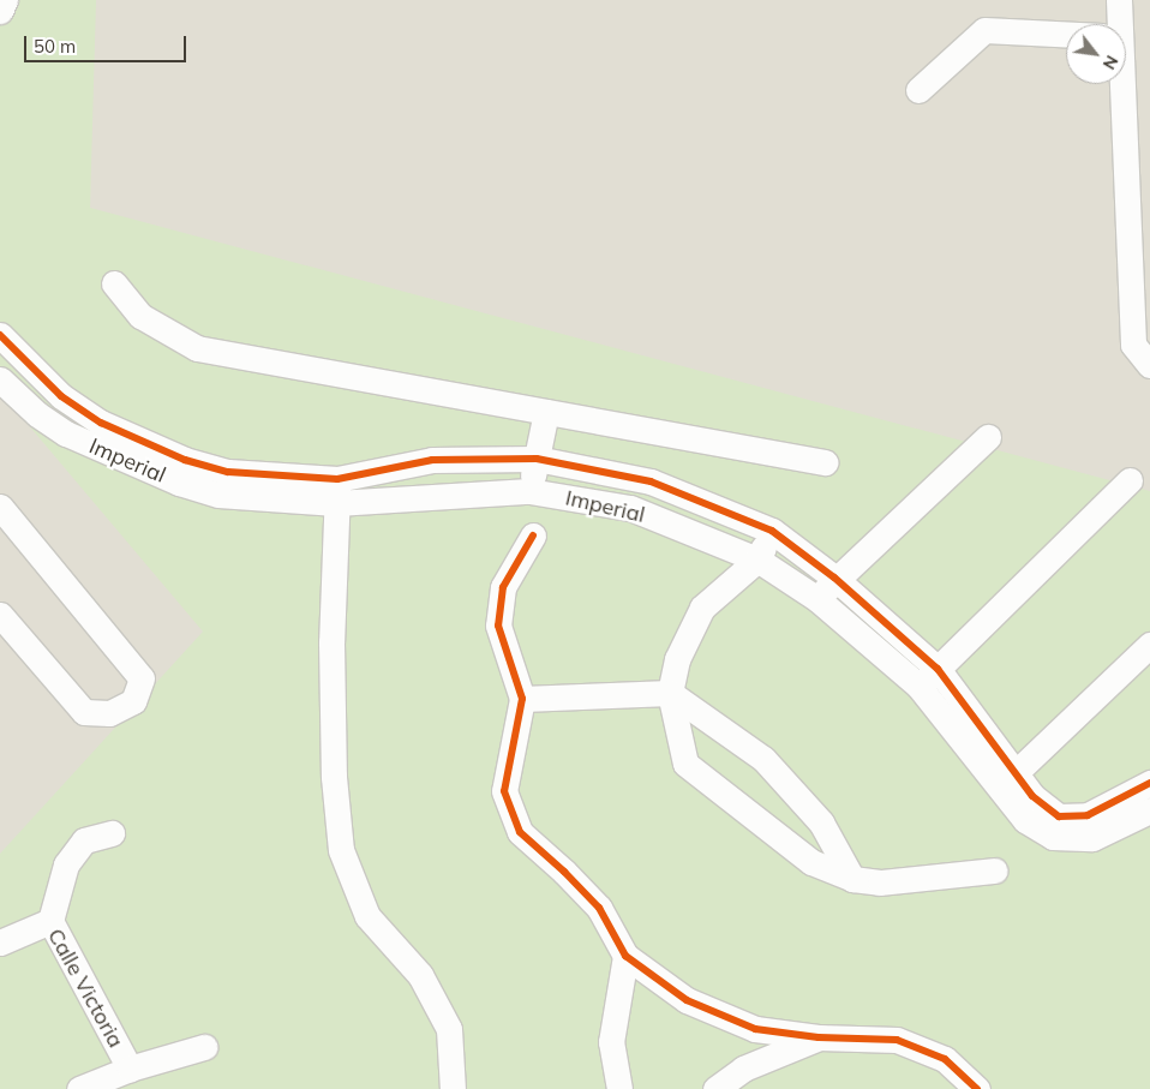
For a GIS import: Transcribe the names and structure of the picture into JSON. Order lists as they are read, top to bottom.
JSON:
{
  "streets": {
    "street": ["Imperial", "Calle Victoria"]
  },
  "scale_bar": "50 m",
  "north": "bottom right"
}
